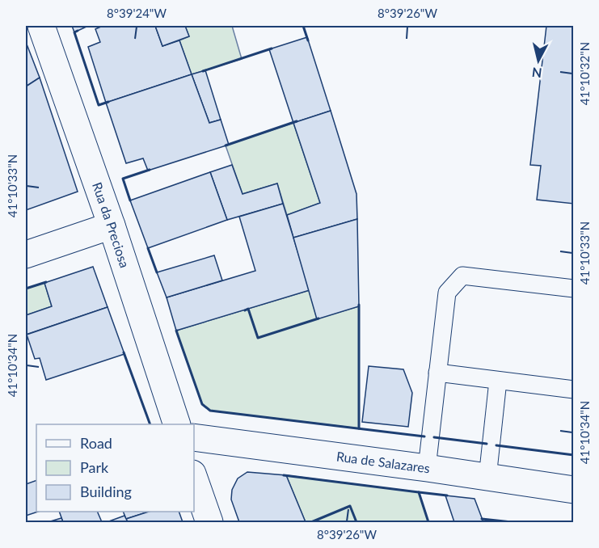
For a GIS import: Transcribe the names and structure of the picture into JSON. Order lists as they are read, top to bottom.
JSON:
{
  "streets": {
    "street": ["Rua da Preciosa", "Rua de Salazares"]
  },
  "legend": ["Road", "Park", "Building"],
  "north": "bottom",
  "coordinates": [
    "8°39'24\"W",
    "8°39'26\"W",
    "41°10'32\"N",
    "41°10'33\"N",
    "41°10'34\"N"
  ]
}
